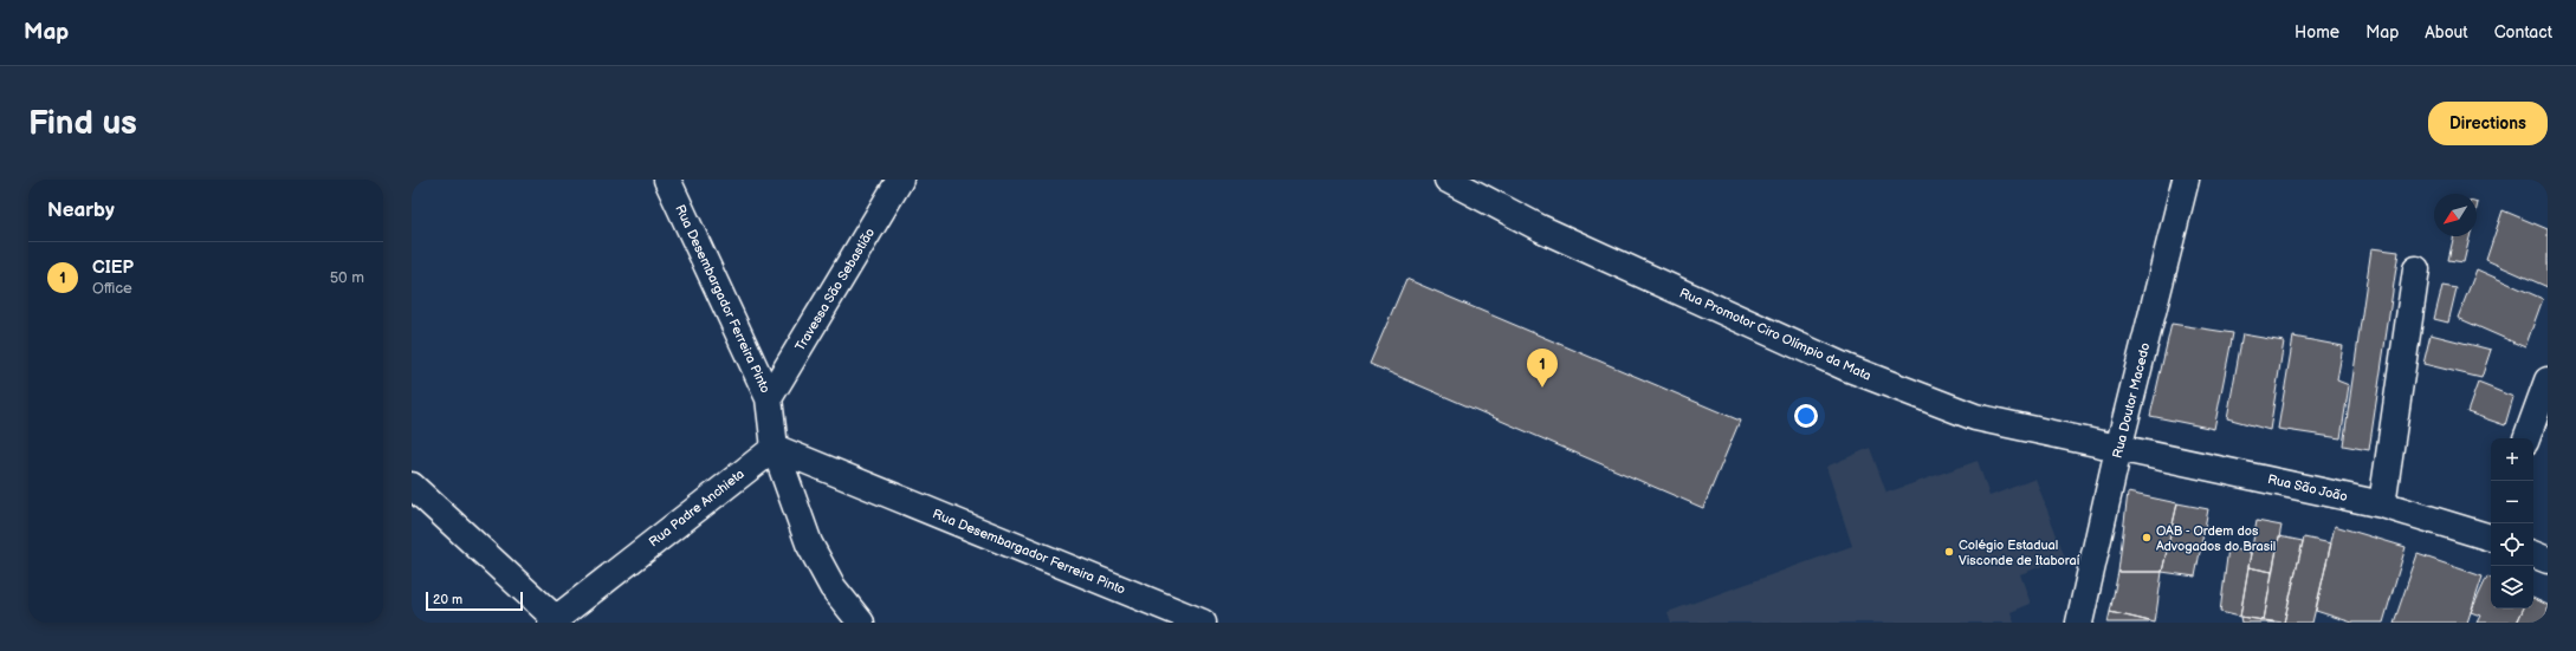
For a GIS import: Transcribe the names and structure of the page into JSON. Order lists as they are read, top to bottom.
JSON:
{
  "streets": {
    "street": [
      "Travessa São Sebastião",
      "Rua Desembargador Ferreira Pinto",
      "Rua Promotor Ciro Olímpio da Mata",
      "Rua Doutor Macedo",
      "Rua São João",
      "Rua Padre Anchieta"
    ]
  },
  "crossings": [
    ["Travessa São Sebastião", "Rua Desembargador Ferreira Pinto"],
    ["Rua Desembargador Ferreira Pinto", "Rua Padre Anchieta"],
    ["Rua Promotor Ciro Olímpio da Mata", "Rua Doutor Macedo"],
    ["Rua Promotor Ciro Olímpio da Mata", "Rua São João"],
    ["Rua Doutor Macedo", "Rua São João"]
  ],
  "places": ["OAB - Ordem dos Advogados do Brasil", "Colégio Estadual Visconde de Itaboraí"],
  "scale_bar": "20 m",
  "north": "bottom left",
  "page": {
    "header": "Map",
    "nav": [
      "Home",
      "Map",
      "About",
      "Contact"
    ],
    "buttons": "Directions",
    "title": "Find us",
    "heading": "Nearby",
    "list": [
      {
        "mark": "1",
        "name": "CIEP",
        "note": "Office",
        "value": "50 m"
      }
    ],
    "pins": "1",
    "map_buttons": ["+", "−"],
    "scale": "20 m"
  }
}
